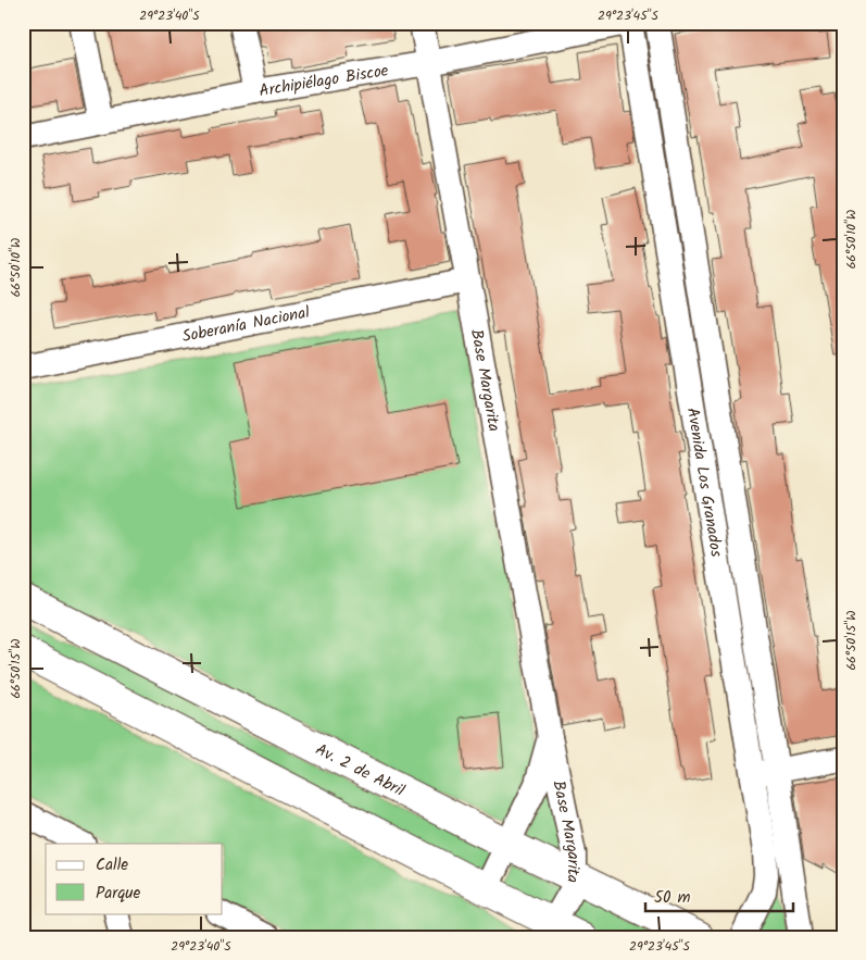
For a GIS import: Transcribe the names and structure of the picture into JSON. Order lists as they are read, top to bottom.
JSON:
{
  "streets": {
    "main road": ["Av. 2 de Abril"],
    "street": [
      "Archipiélago Biscoe",
      "Soberanía Nacional",
      "Base Margarita",
      "Avenida Los Granados"
    ]
  },
  "crossings": [
    ["Archipiélago Biscoe", "Base Margarita"],
    ["Archipiélago Biscoe", "Avenida Los Granados"],
    ["Soberanía Nacional", "Base Margarita"],
    ["Base Margarita", "Av. 2 de Abril"]
  ],
  "legend": ["Calle", "Parque"],
  "scale_bar": "50 m",
  "coordinates": [
    "29°23'40\"S",
    "29°23'45\"S",
    "66°50'10\"W",
    "66°50'15\"W"
  ]
}
